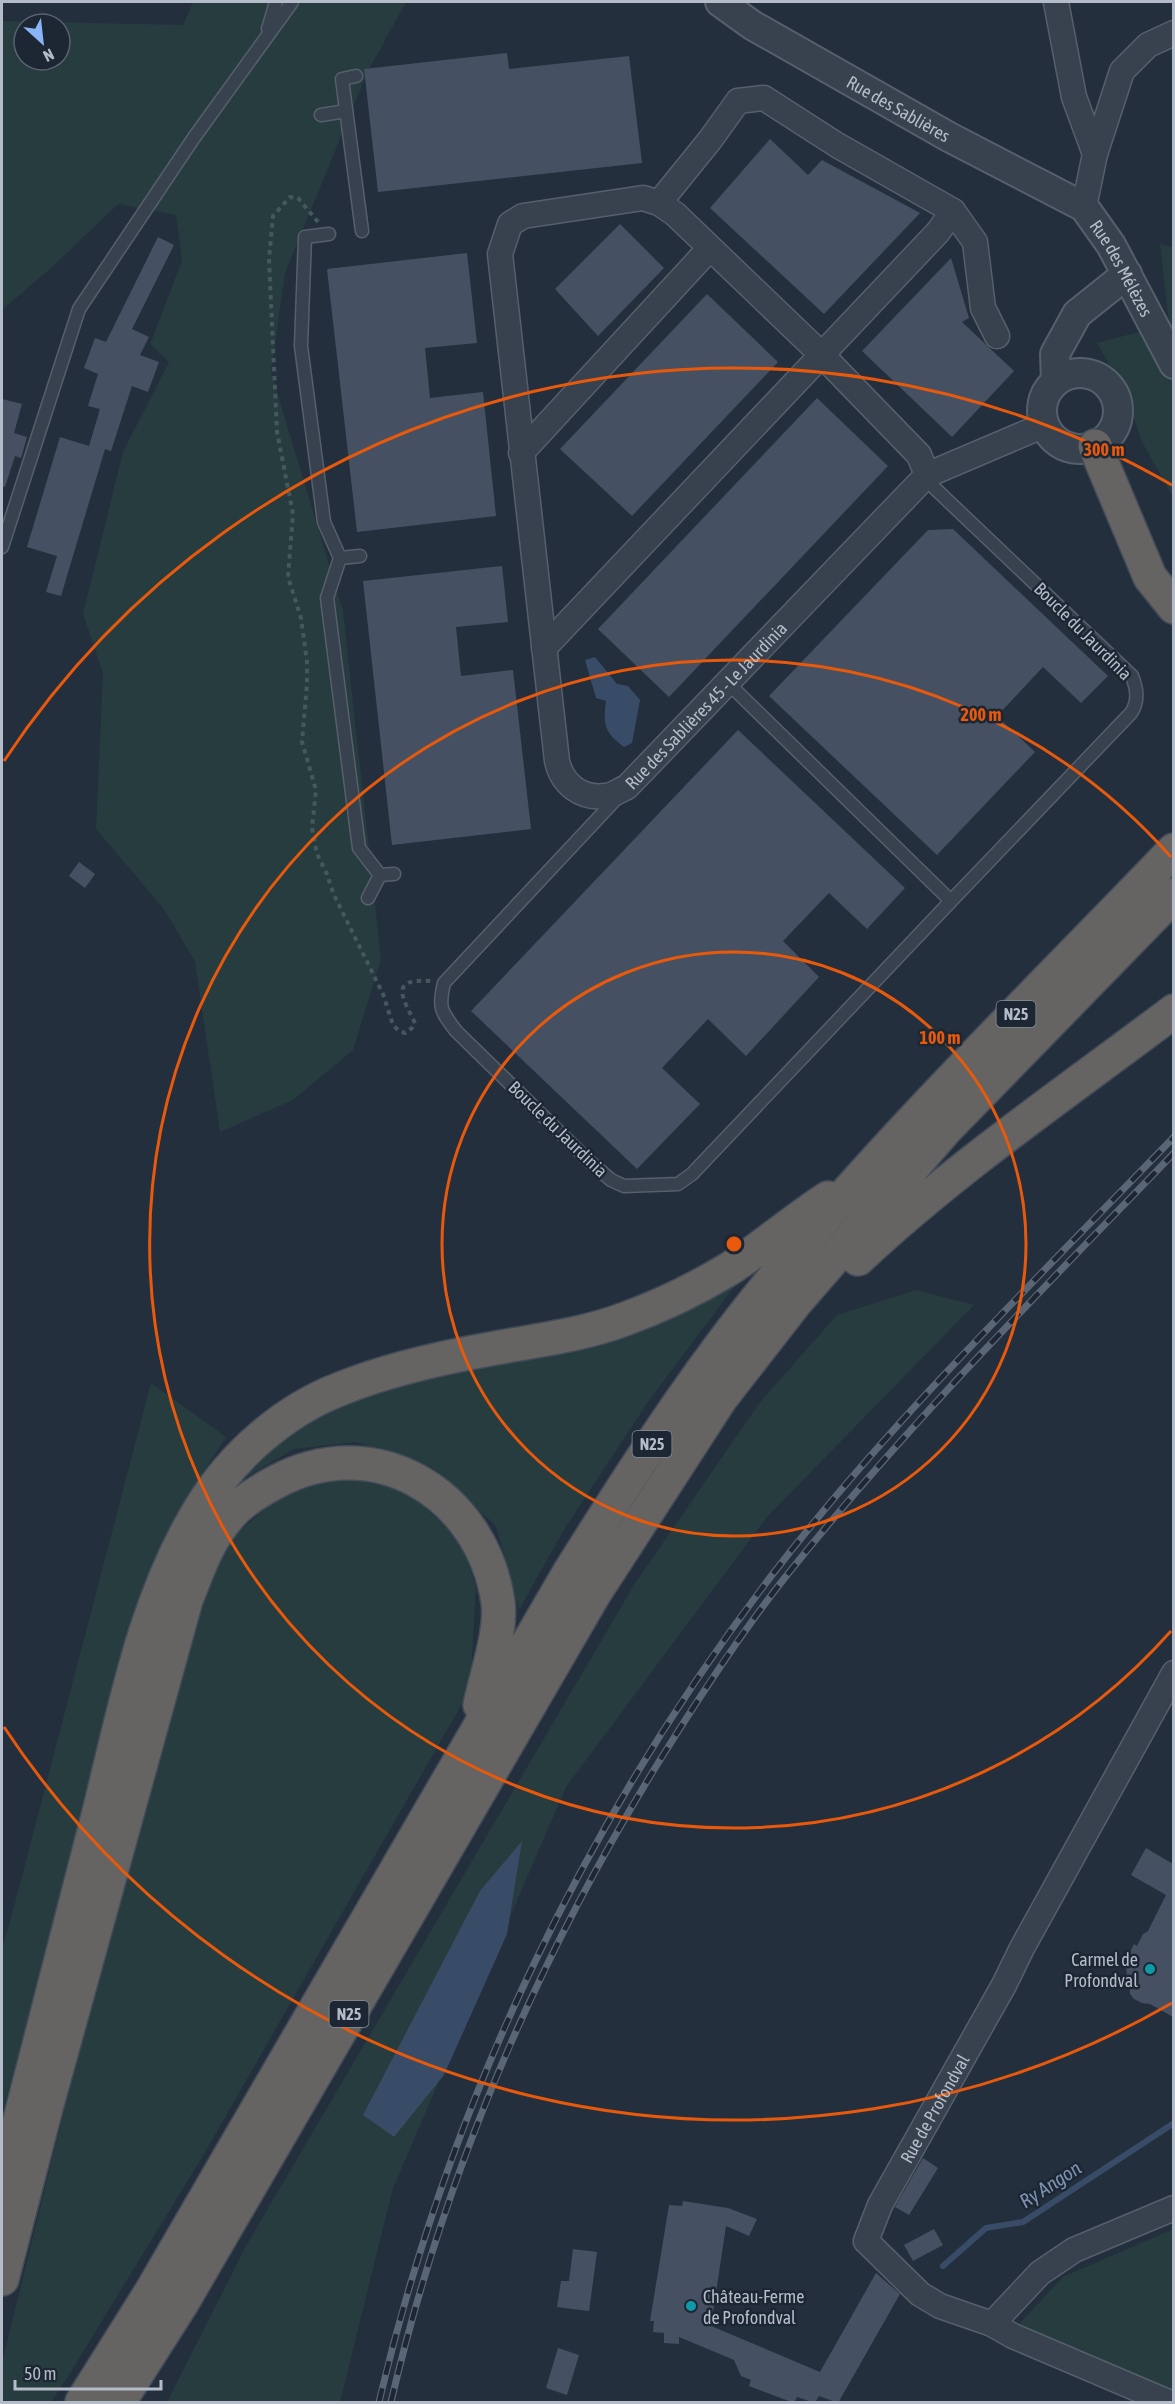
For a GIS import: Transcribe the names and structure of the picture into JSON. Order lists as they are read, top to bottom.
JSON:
{
  "streets": {
    "highway": ["N25"],
    "street": [
      "Rue des Sablières",
      "Rue des Mélèzes",
      "Rue des Sablières 45 - Le Jaurdinia",
      "Rue de Profondval"
    ],
    "lane": ["Boucle du Jaurdinia"]
  },
  "crossings": [
    ["Rue des Sablières", "Rue des Mélèzes"],
    ["Boucle du Jaurdinia", "Rue des Sablières 45 - Le Jaurdinia"]
  ],
  "water": ["Ry Angon"],
  "places": ["Carmel de Profondval", "Château-Ferme de Profondval"],
  "scale_bar": "50 m",
  "north": "bottom right",
  "rings": ["300 m", "200 m", "100 m"]
}
